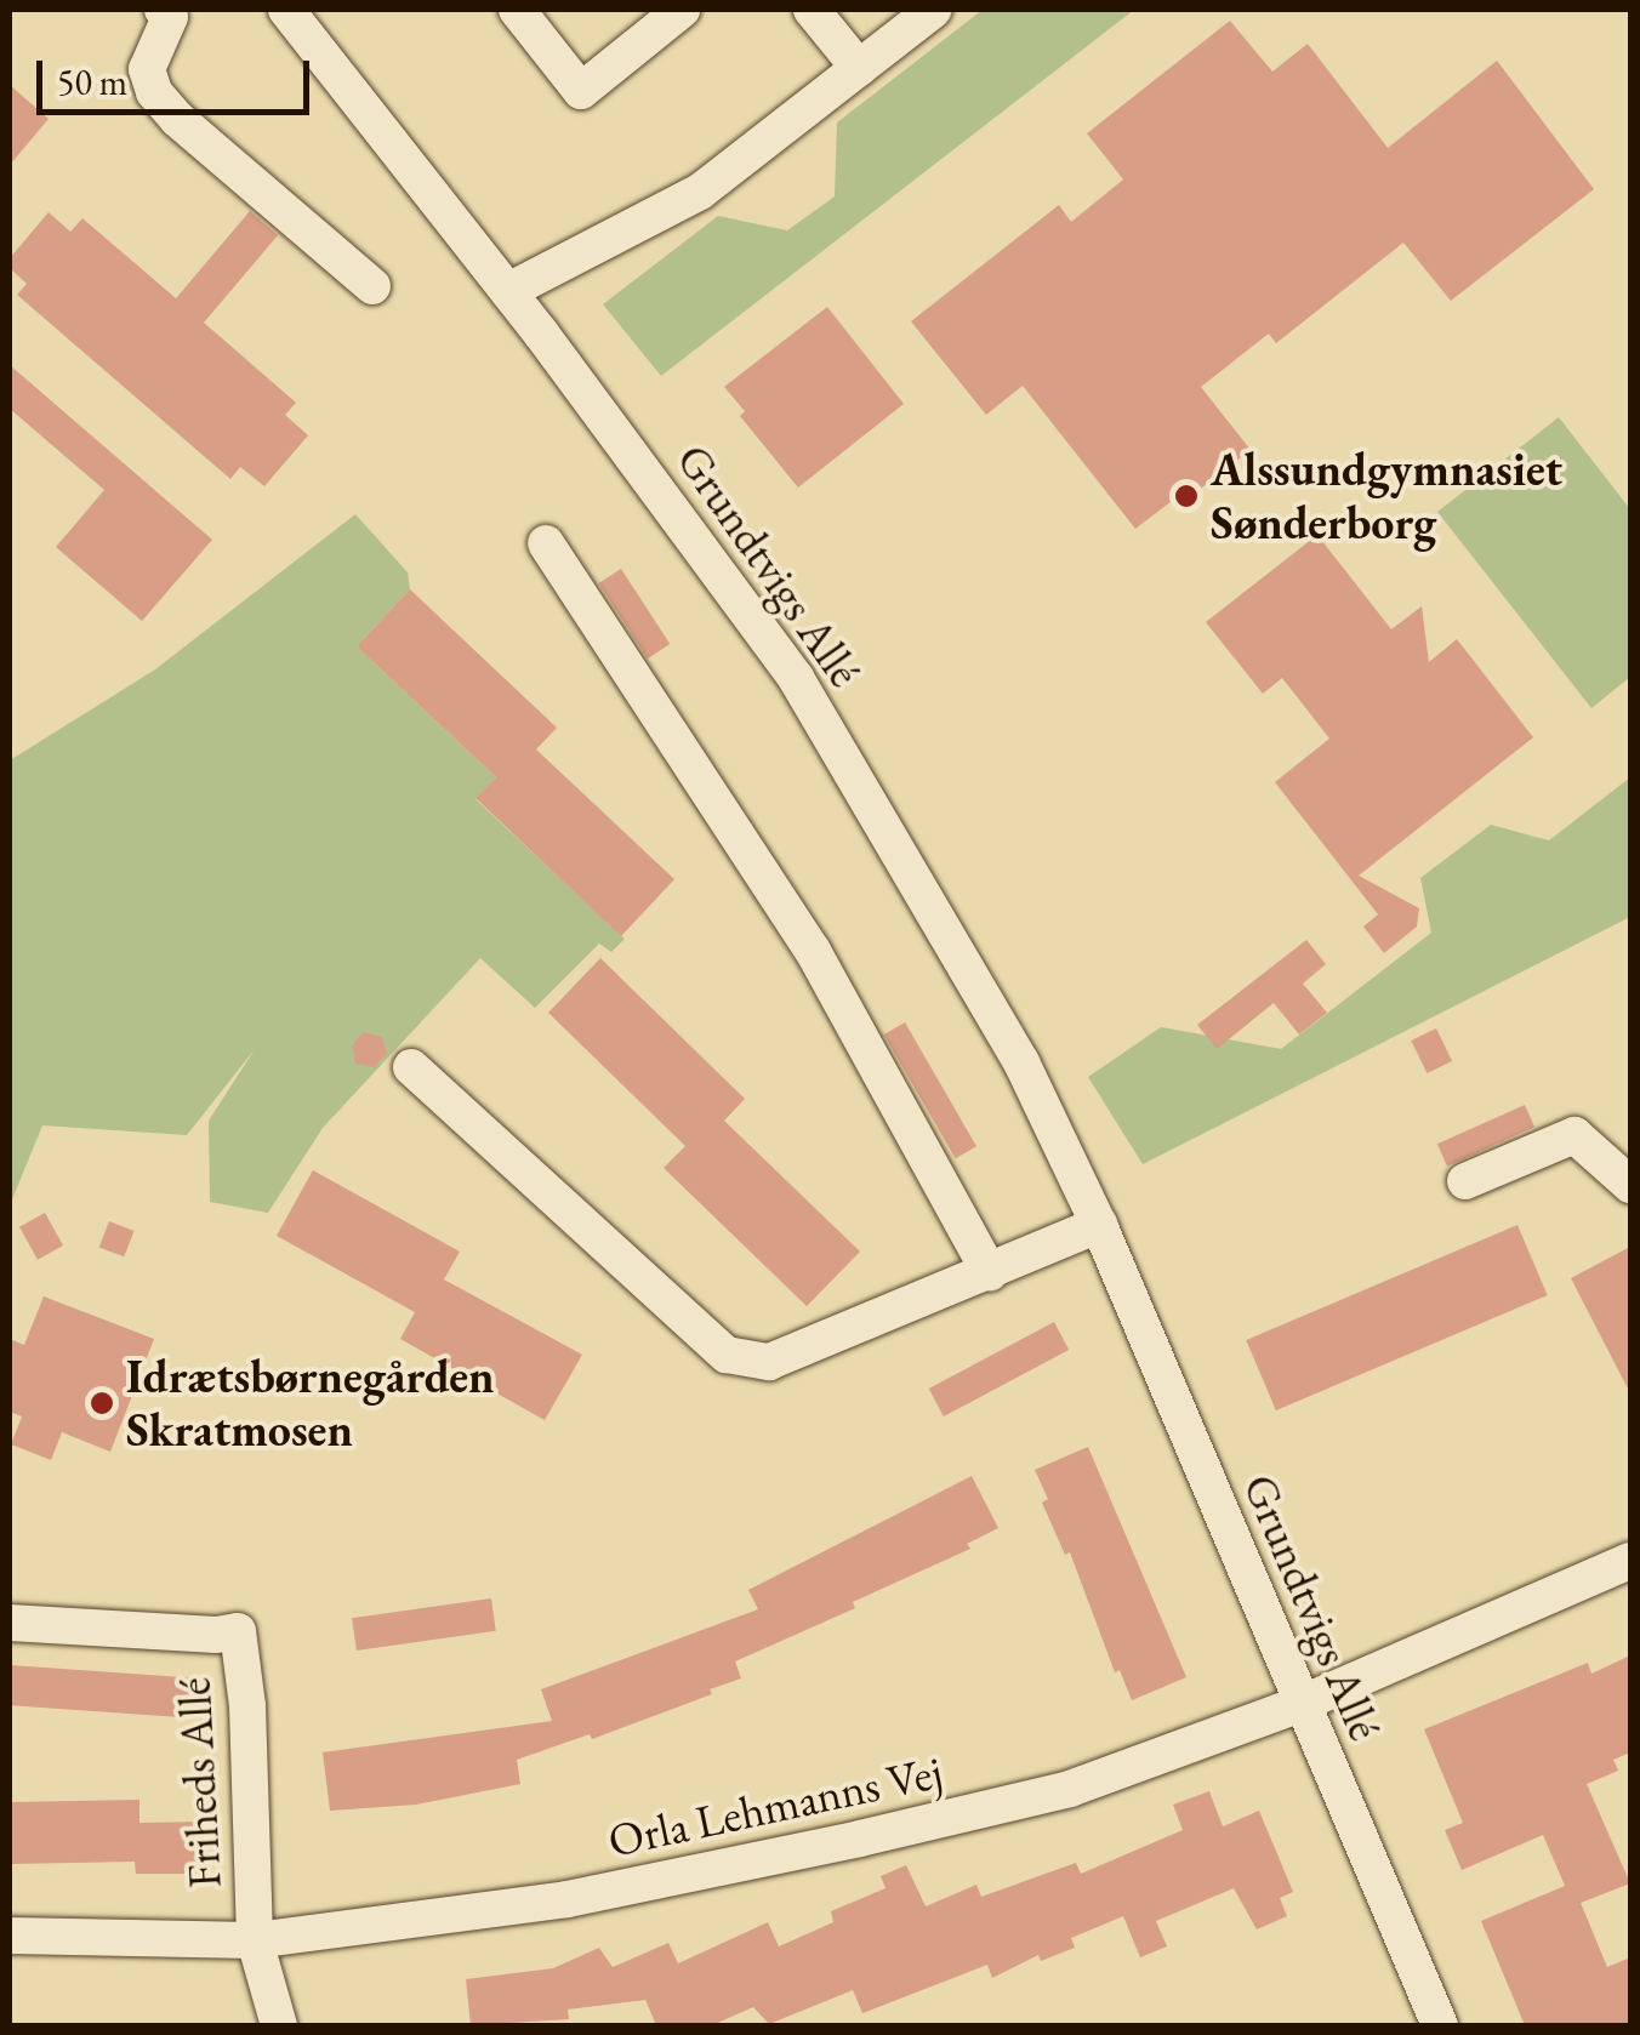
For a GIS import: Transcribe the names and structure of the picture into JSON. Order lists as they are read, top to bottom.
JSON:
{
  "streets": {
    "street": ["Grundtvigs Allé", "Friheds Allé", "Orla Lehmanns Vej"]
  },
  "crossings": [
    ["Grundtvigs Allé", "Orla Lehmanns Vej"],
    ["Friheds Allé", "Orla Lehmanns Vej"]
  ],
  "places": ["Alssundgymnasiet Sønderborg", "Idrætsbørnegården Skratmosen"],
  "scale_bar": "50 m"
}
